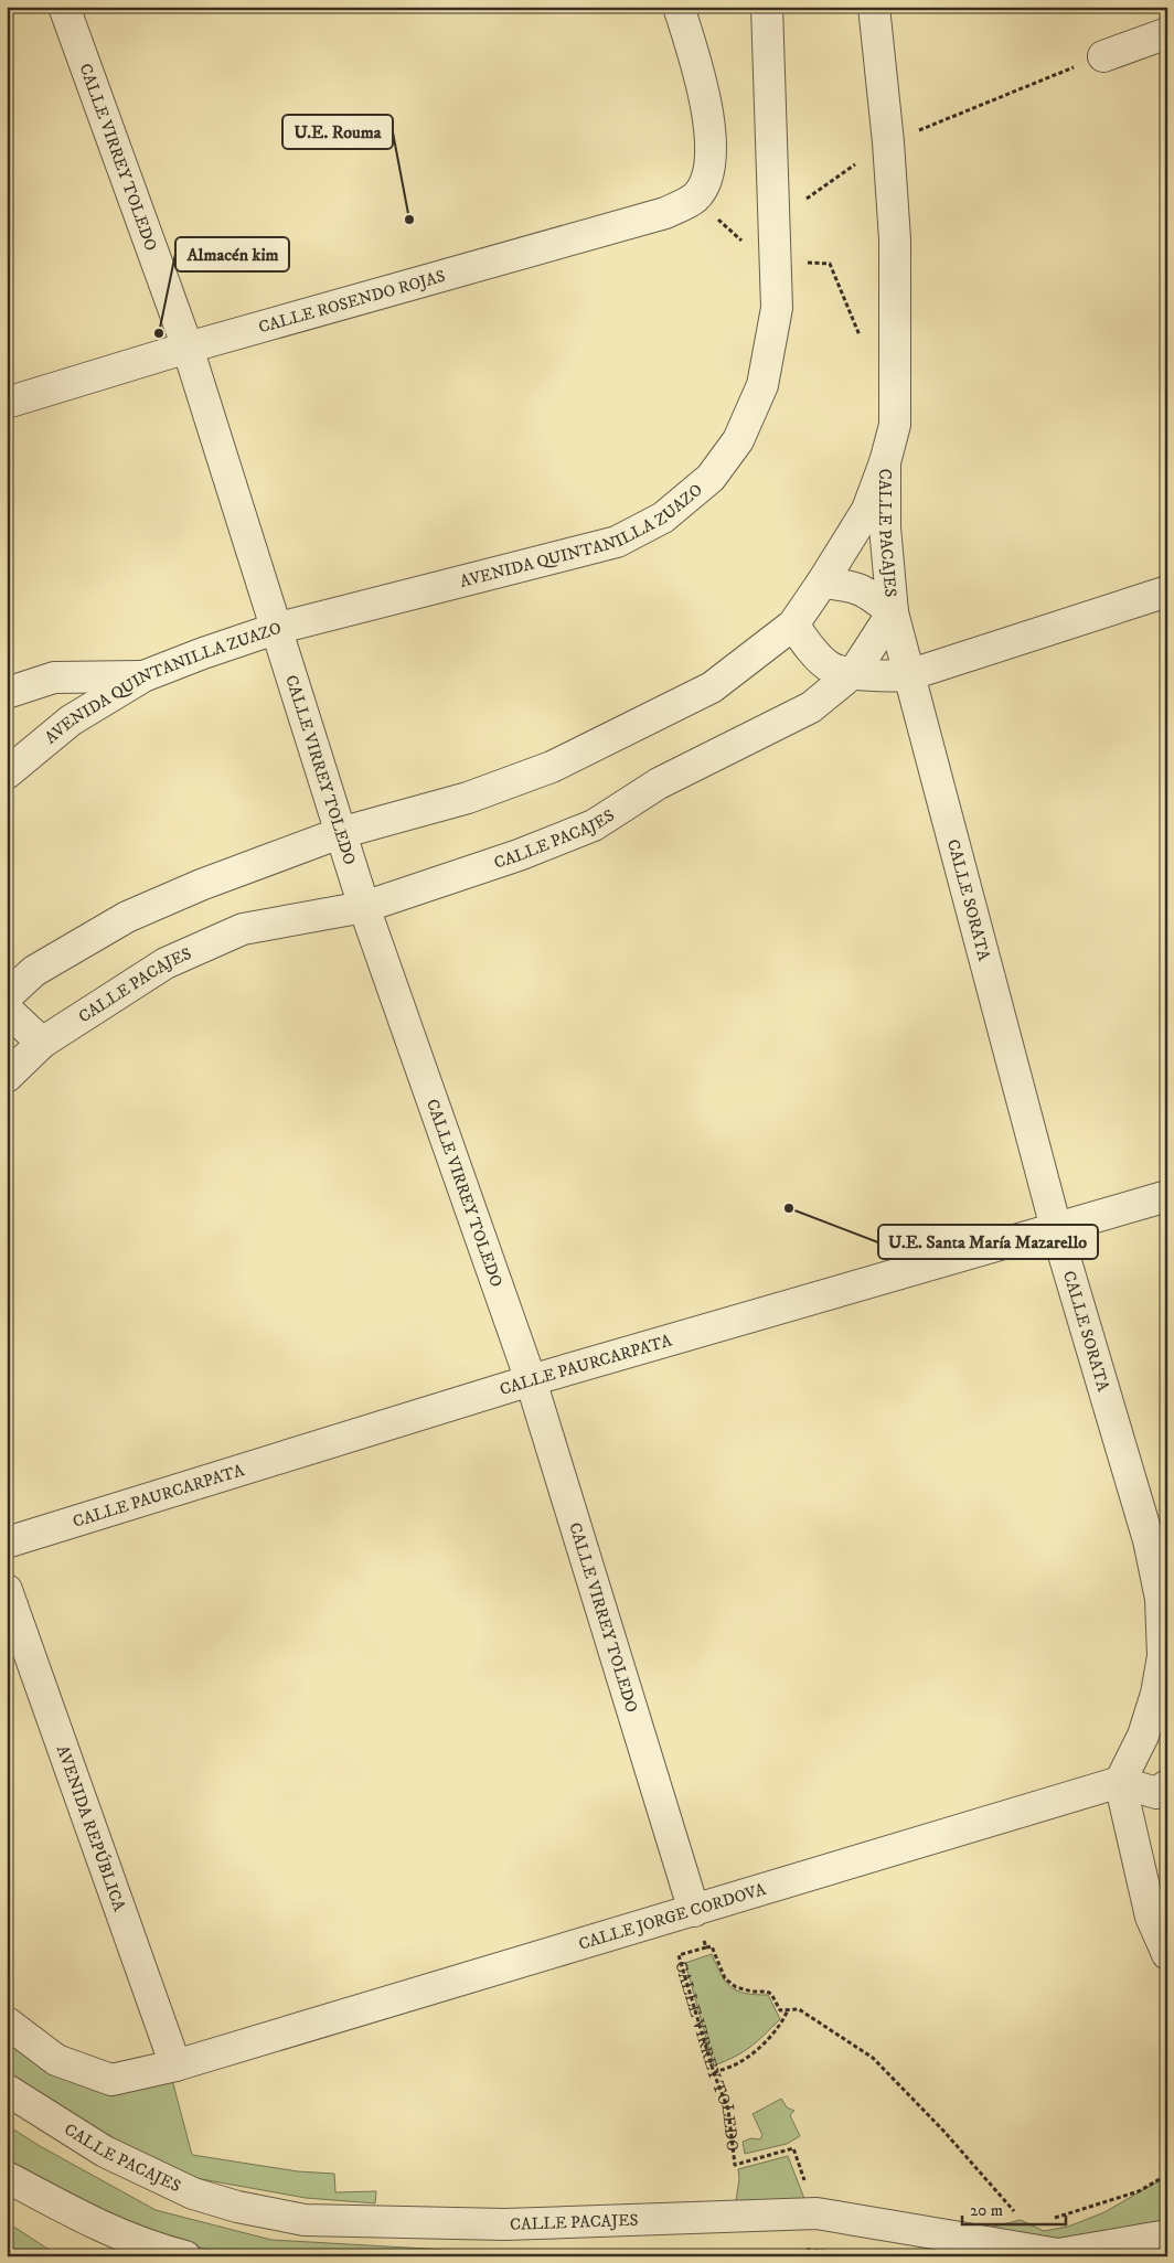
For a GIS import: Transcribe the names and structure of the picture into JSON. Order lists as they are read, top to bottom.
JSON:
{
  "streets": {
    "street": [
      "CALLE VIRREY TOLEDO",
      "CALLE ROSENDO ROJAS",
      "AVENIDA QUINTANILLA ZUAZO",
      "CALLE PACAJES",
      "CALLE SORATA",
      "CALLE PAURCARPATA",
      "AVENIDA REPÚBLICA",
      "CALLE JORGE CORDOVA"
    ]
  },
  "crossings": [
    ["CALLE VIRREY TOLEDO", "CALLE ROSENDO ROJAS"],
    ["CALLE VIRREY TOLEDO", "AVENIDA QUINTANILLA ZUAZO"],
    ["CALLE VIRREY TOLEDO", "CALLE PACAJES"],
    ["CALLE VIRREY TOLEDO", "CALLE PAURCARPATA"],
    ["CALLE VIRREY TOLEDO", "CALLE JORGE CORDOVA"],
    ["CALLE PACAJES", "CALLE SORATA"],
    ["CALLE SORATA", "CALLE PAURCARPATA"],
    ["CALLE SORATA", "CALLE JORGE CORDOVA"],
    ["AVENIDA REPÚBLICA", "CALLE JORGE CORDOVA"]
  ],
  "places": ["U.E. Rouma", "Almacén kim", "U.E. Santa María Mazarello"],
  "scale_bar": "20 m"
}
